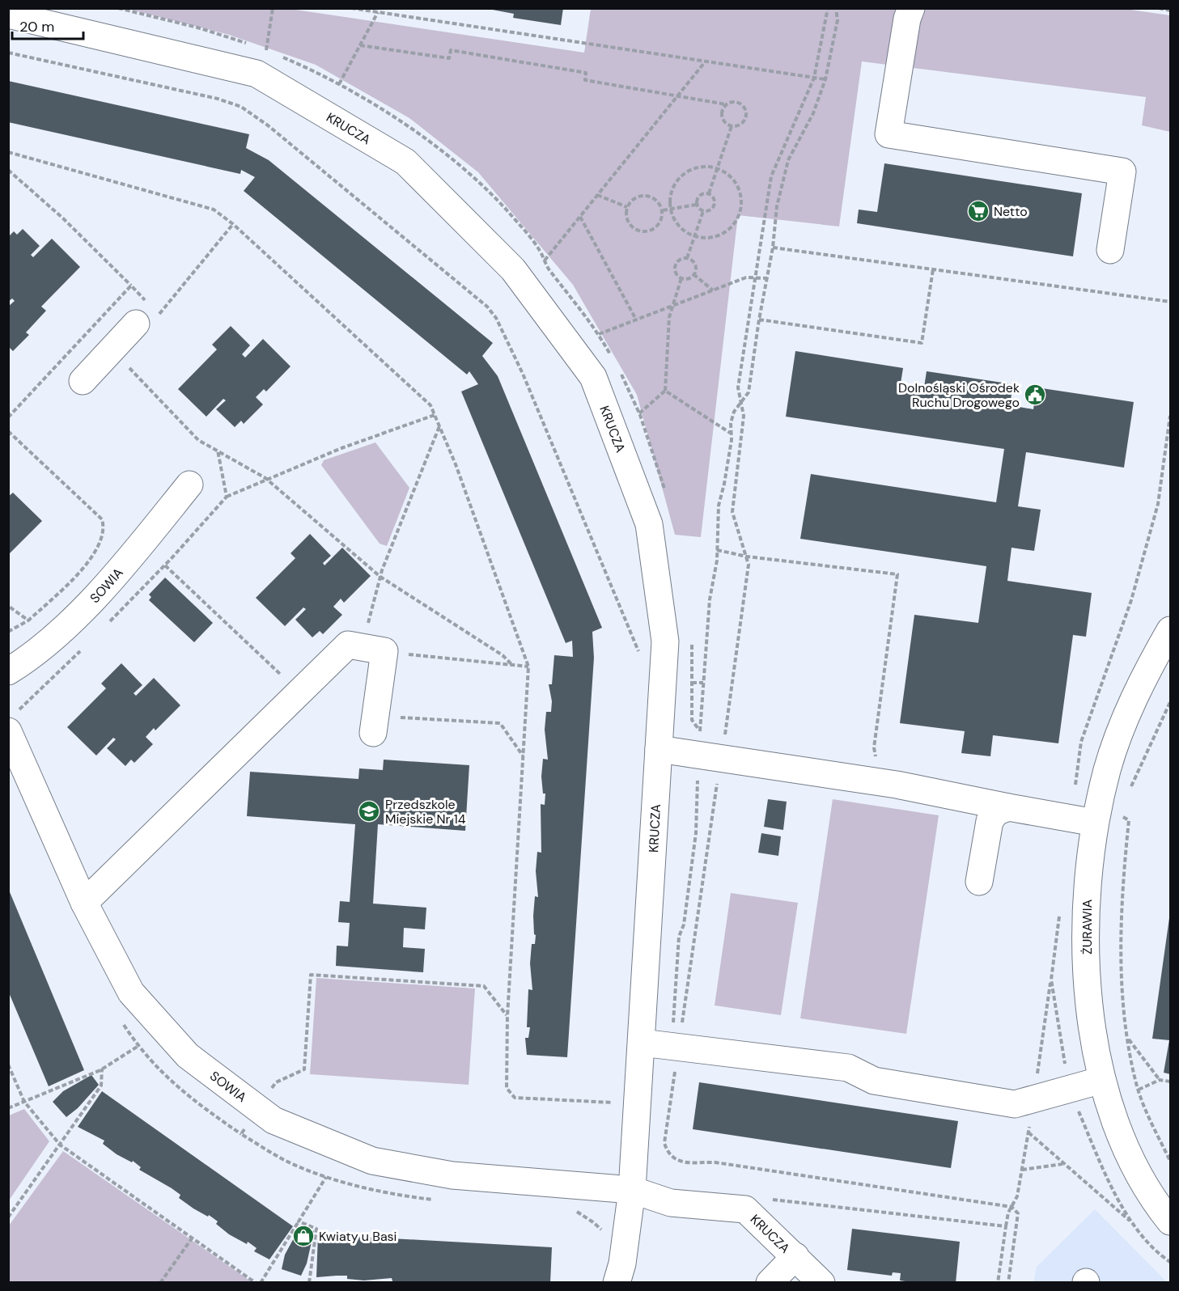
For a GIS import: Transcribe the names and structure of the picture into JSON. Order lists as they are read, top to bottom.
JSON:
{
  "streets": {
    "street": ["KRUCZA", "SOWIA", "ŻURAWIA"]
  },
  "crossings": [
    ["KRUCZA", "SOWIA"]
  ],
  "places": {
    "supermarket": ["Netto"],
    "public building": ["Dolnośląski Ośrodek Ruchu Drogowego"],
    "school or university": ["Przedszkole Miejskie Nr 14"],
    "shop": ["Kwiaty u Basi"]
  },
  "scale_bar": "20 m"
}
